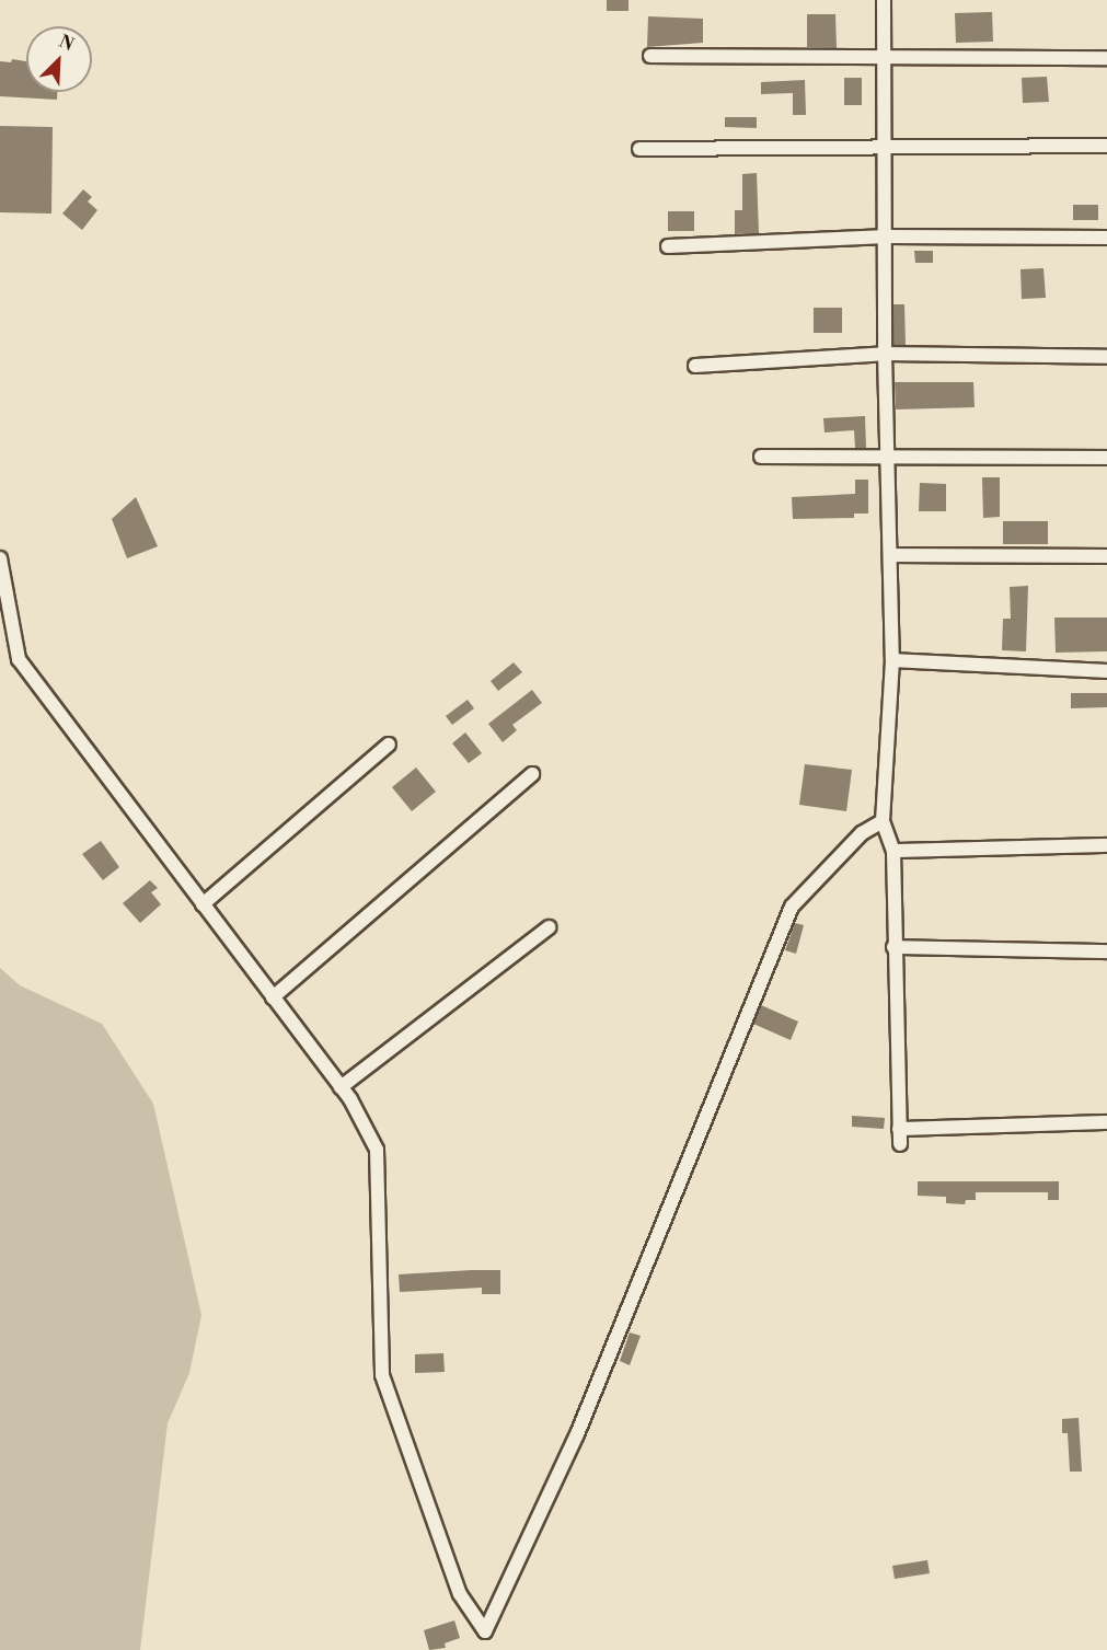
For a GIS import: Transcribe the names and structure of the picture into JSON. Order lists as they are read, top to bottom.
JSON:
{
  "north": "top right"
}
